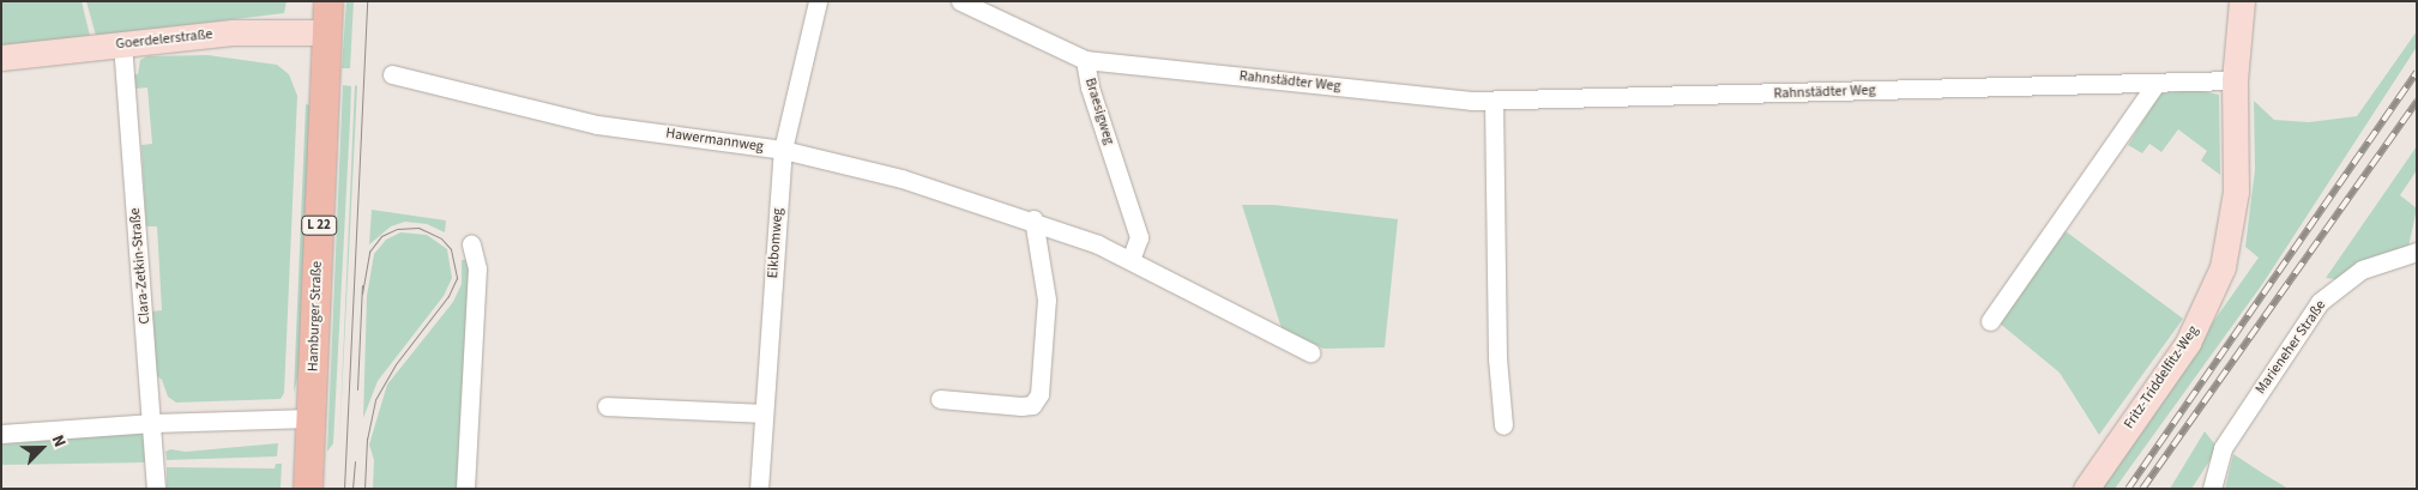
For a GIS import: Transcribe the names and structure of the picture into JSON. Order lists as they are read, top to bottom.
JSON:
{
  "streets": {
    "main road": ["L 22", "Hamburger Straße"],
    "street": [
      "Goerdelerstraße",
      "Rahnstädter Weg",
      "Braesigweg",
      "Hawermannweg",
      "Eikbomweg",
      "Clara-Zetkin-Straße",
      "Marieneher Straße",
      "Fritz-Triddelfitz-Weg"
    ]
  },
  "crossings": [
    ["Goerdelerstraße", "Clara-Zetkin-Straße"],
    ["Goerdelerstraße", "Hamburger Straße"],
    ["Rahnstädter Weg", "Braesigweg"],
    ["Rahnstädter Weg", "Fritz-Triddelfitz-Weg"],
    ["Braesigweg", "Hawermannweg"],
    ["Hawermannweg", "Eikbomweg"]
  ],
  "north": "top right"
}
